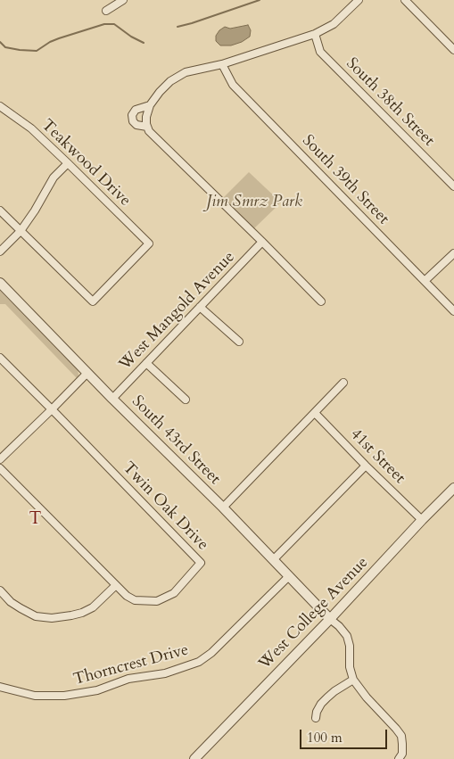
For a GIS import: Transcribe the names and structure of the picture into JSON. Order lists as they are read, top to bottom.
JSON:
{
  "streets": {
    "street": [
      "South 38th Street",
      "Teakwood Drive",
      "South 39th Street",
      "West Mangold Avenue",
      "South 43rd Street",
      "41st Street",
      "Twin Oak Drive",
      "West College Avenue",
      "Thorncrest Drive"
    ]
  },
  "crossings": [
    ["West Mangold Avenue", "South 43rd Street"],
    ["South 43rd Street", "West College Avenue"],
    ["South 43rd Street", "Thorncrest Drive"],
    ["41st Street", "West College Avenue"]
  ],
  "districts": ["T"],
  "parks": ["Jim Smrz Park"],
  "scale_bar": "100 m"
}
